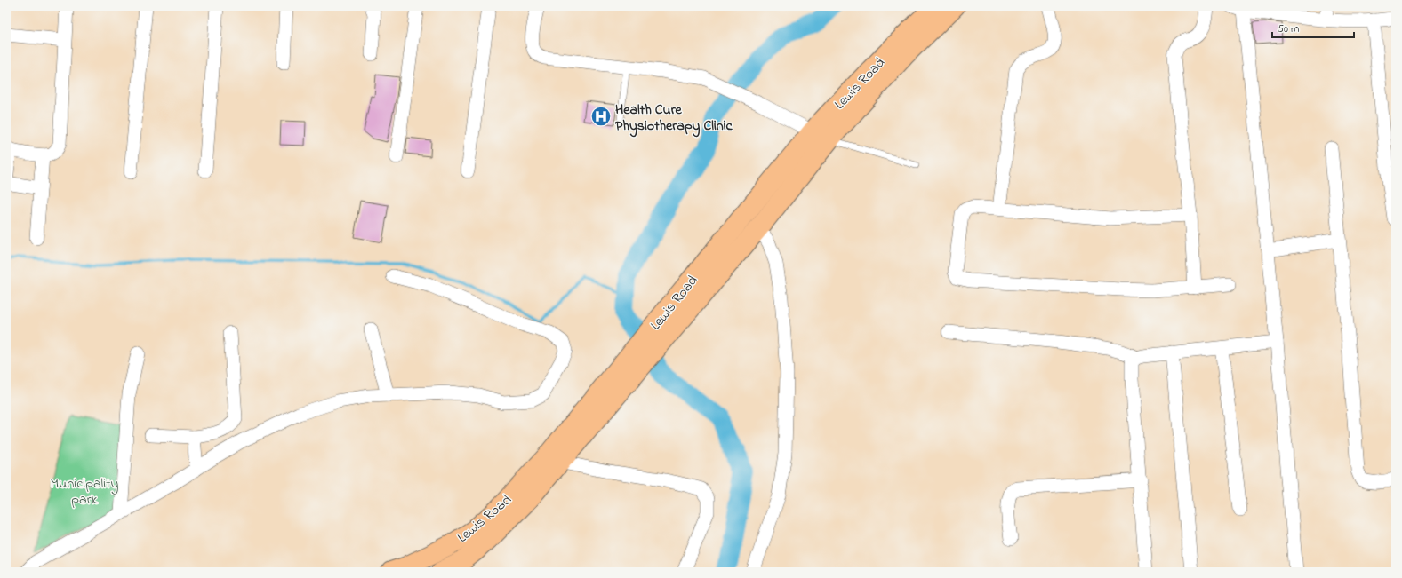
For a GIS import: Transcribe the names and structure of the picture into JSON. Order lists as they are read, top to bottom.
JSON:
{
  "streets": {
    "main road": ["Lewis Road"]
  },
  "parks": ["Municipality park"],
  "places": {
    "hospital": ["Health Cure Physiotherapy Clinic"]
  },
  "scale_bar": "50 m"
}
